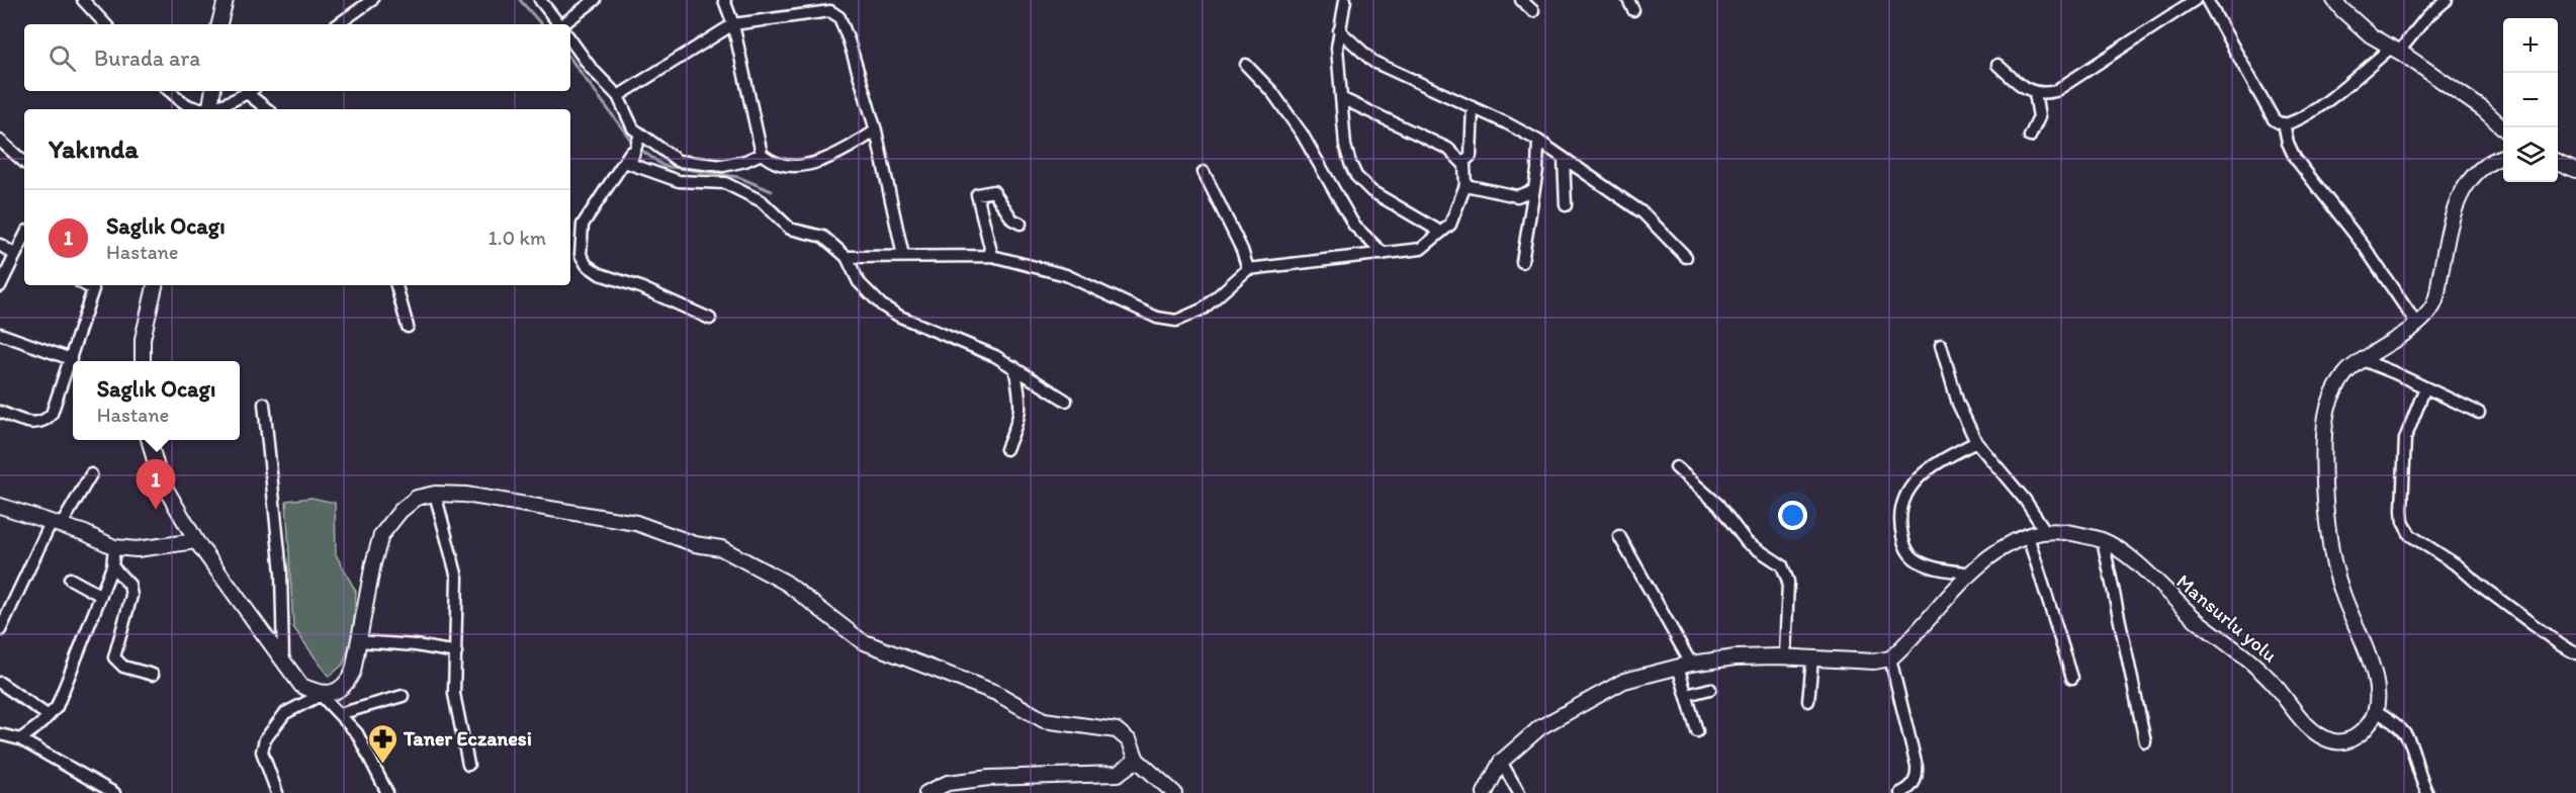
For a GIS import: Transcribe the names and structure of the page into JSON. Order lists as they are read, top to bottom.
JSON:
{
  "streets": {
    "street": ["Mansurlu yolu"]
  },
  "places": {
    "pharmacy": ["Taner Eczanesi"]
  },
  "page": {
    "map_buttons": ["+", "−"],
    "search": "Burada ara",
    "heading": "Yakında",
    "list": [
      {
        "mark": "1",
        "name": "Saglık Ocagı",
        "note": "Hastane",
        "value": "1.0 km"
      }
    ],
    "popup": ["Saglık Ocagı", "Hastane"],
    "pins": "1"
  }
}
